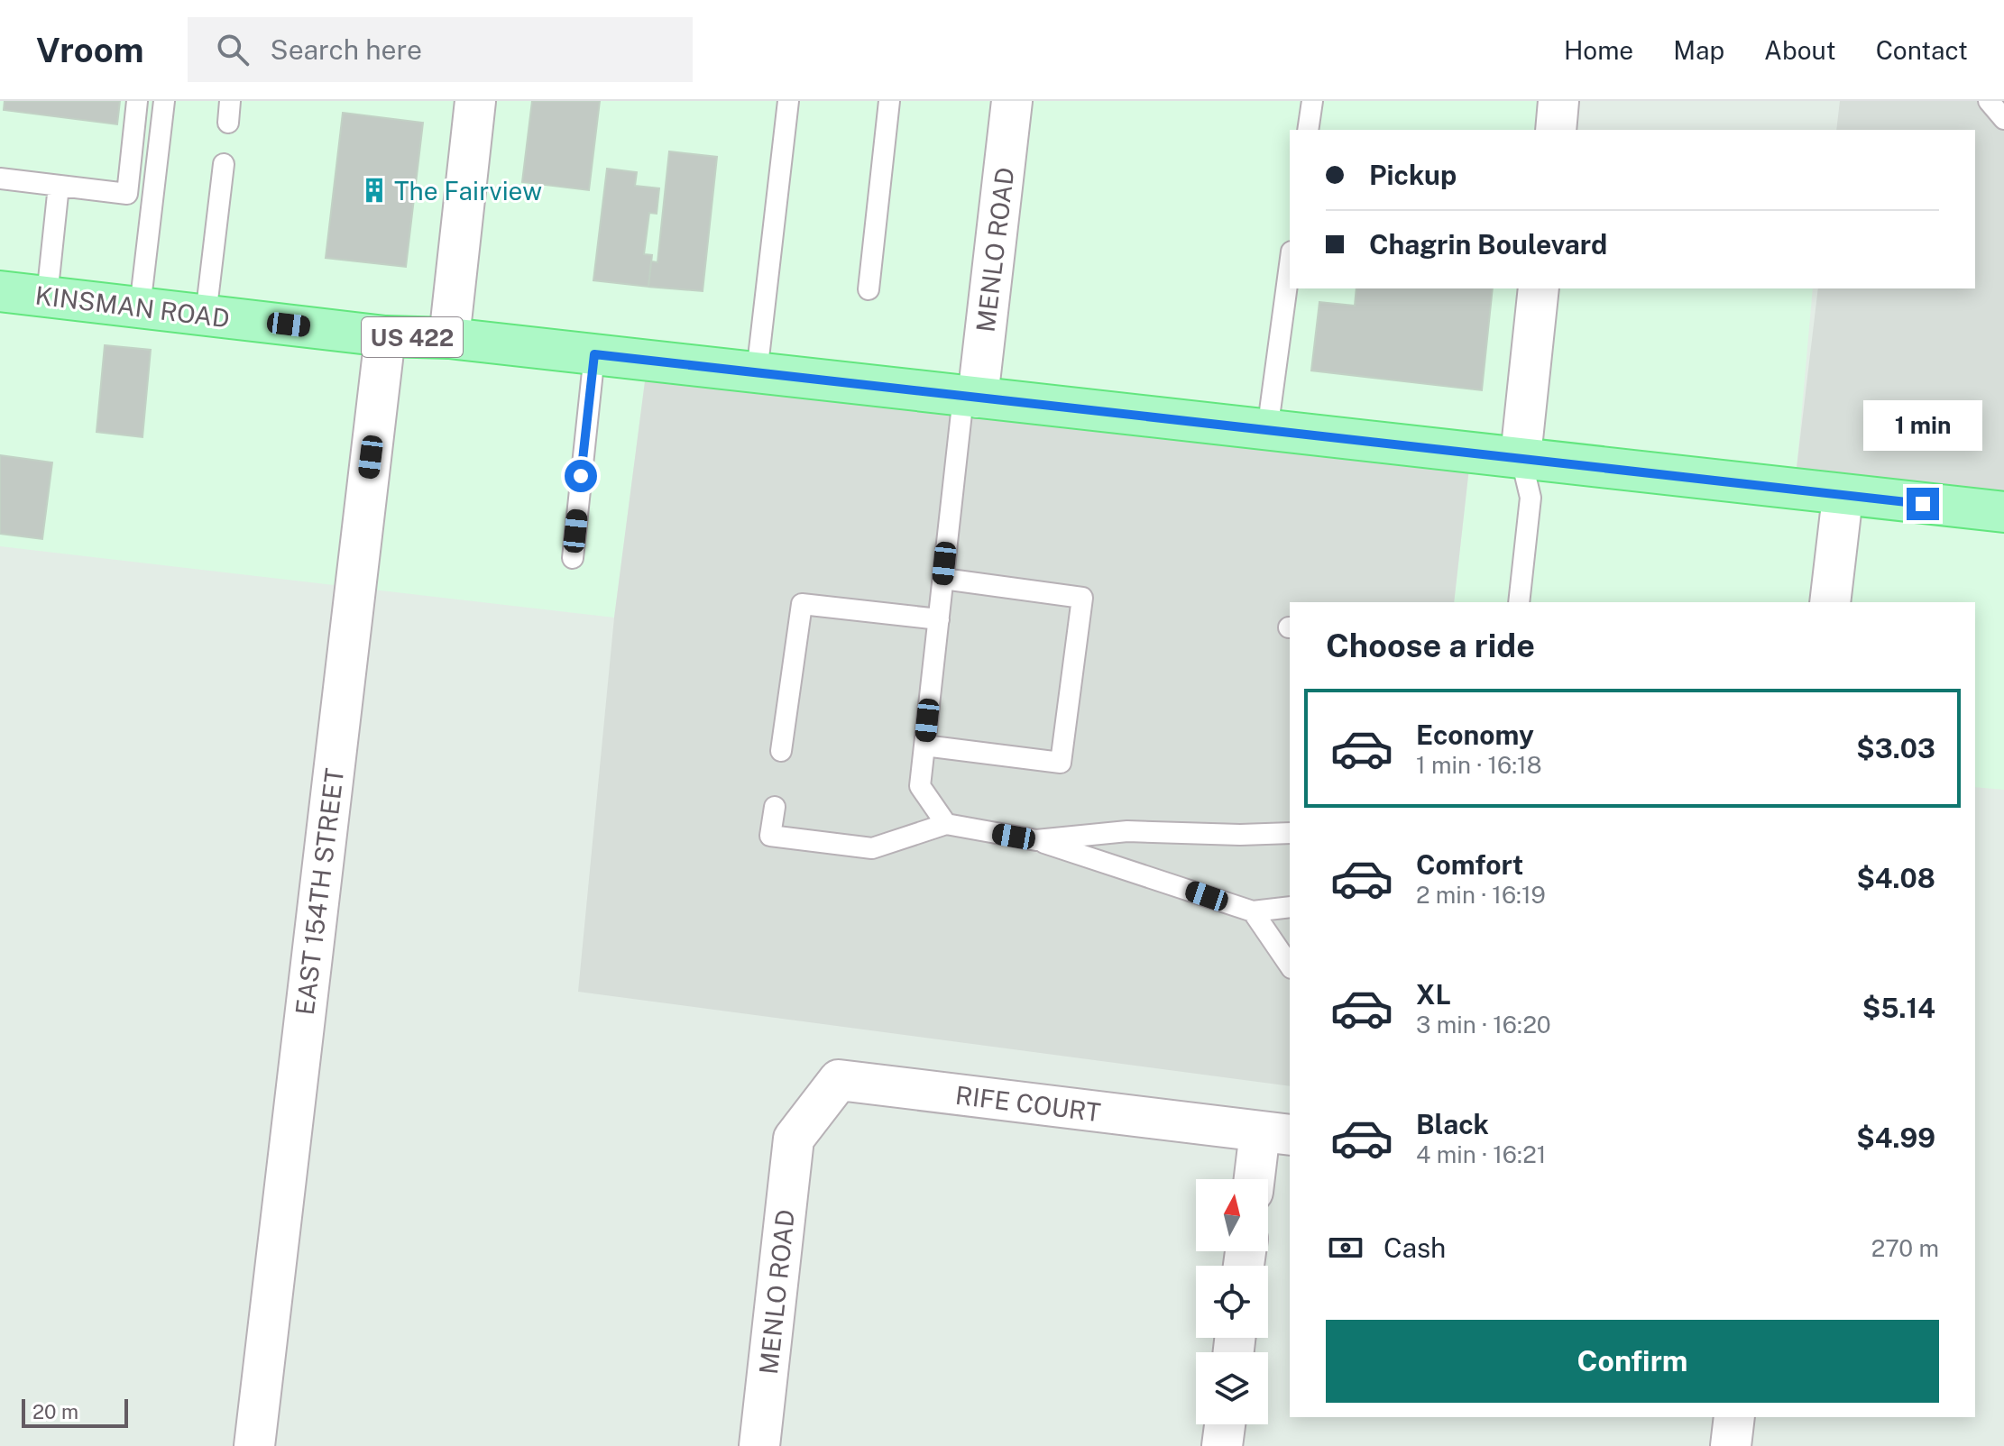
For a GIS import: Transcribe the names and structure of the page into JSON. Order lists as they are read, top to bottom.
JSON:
{
  "streets": {
    "main road": ["KINSMAN ROAD", "US 422"],
    "street": ["MENLO ROAD", "EAST 154TH STREET", "RIFE COURT"]
  },
  "crossings": [
    ["MENLO ROAD", "KINSMAN ROAD"],
    ["MENLO ROAD", "US 422"],
    ["MENLO ROAD", "RIFE COURT"],
    ["KINSMAN ROAD", "US 422"],
    ["KINSMAN ROAD", "EAST 154TH STREET"]
  ],
  "places": {
    "building": ["The Fairview"]
  },
  "scale_bar": "20 m",
  "north": "top",
  "page": {
    "header": "Vroom",
    "search": "Search here",
    "nav": [
      "Home",
      "Map",
      "About",
      "Contact"
    ],
    "banner": ["Pickup", "Chagrin Boulevard"],
    "bubble": "1 min",
    "heading": "Choose a ride",
    "list": [
      {
        "name": "Economy",
        "note": "1 min · 16:18",
        "value": "$3.03"
      },
      {
        "name": "Comfort",
        "note": "2 min · 16:19",
        "value": "$4.08"
      },
      {
        "name": "XL",
        "note": "3 min · 16:20",
        "value": "$5.14"
      },
      {
        "name": "Black",
        "note": "4 min · 16:21",
        "value": "$4.99"
      }
    ],
    "pay": ["Cash", "270 m"],
    "buttons": "Confirm",
    "scale": "20 m"
  }
}
